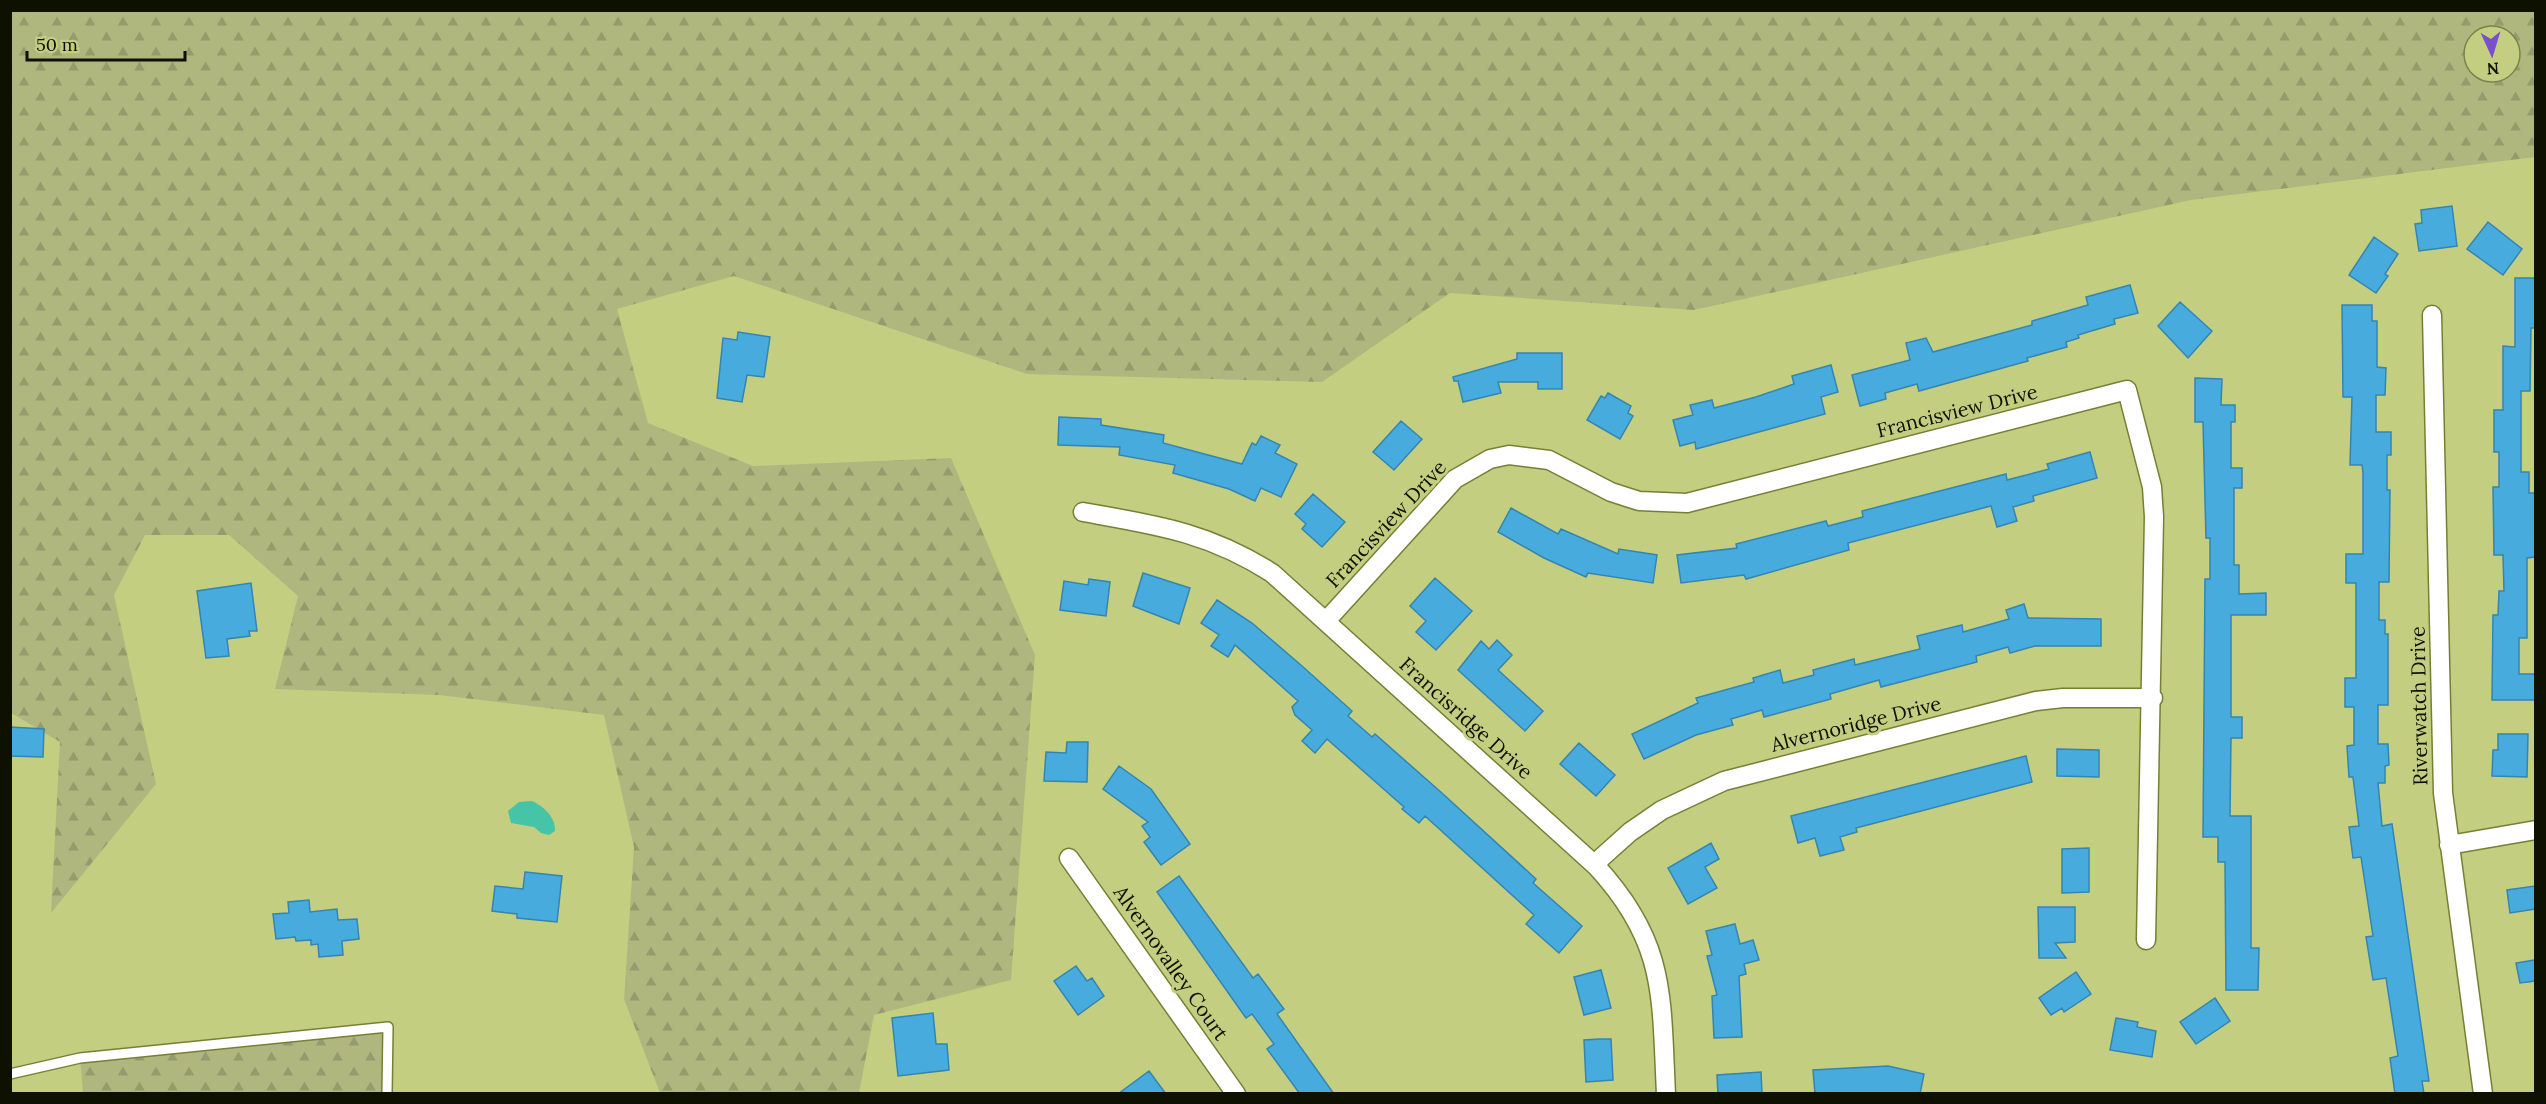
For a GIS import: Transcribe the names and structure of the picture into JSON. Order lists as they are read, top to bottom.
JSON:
{
  "streets": {
    "street": [
      "Francisview Drive",
      "Riverwatch Drive",
      "Francisridge Drive",
      "Alvernoridge Drive",
      "Alvernovalley Court"
    ]
  },
  "crossings": [
    ["Francisview Drive", "Francisridge Drive"],
    ["Francisview Drive", "Alvernoridge Drive"],
    ["Francisridge Drive", "Alvernoridge Drive"]
  ],
  "scale_bar": "50 m",
  "north": "bottom"
}
